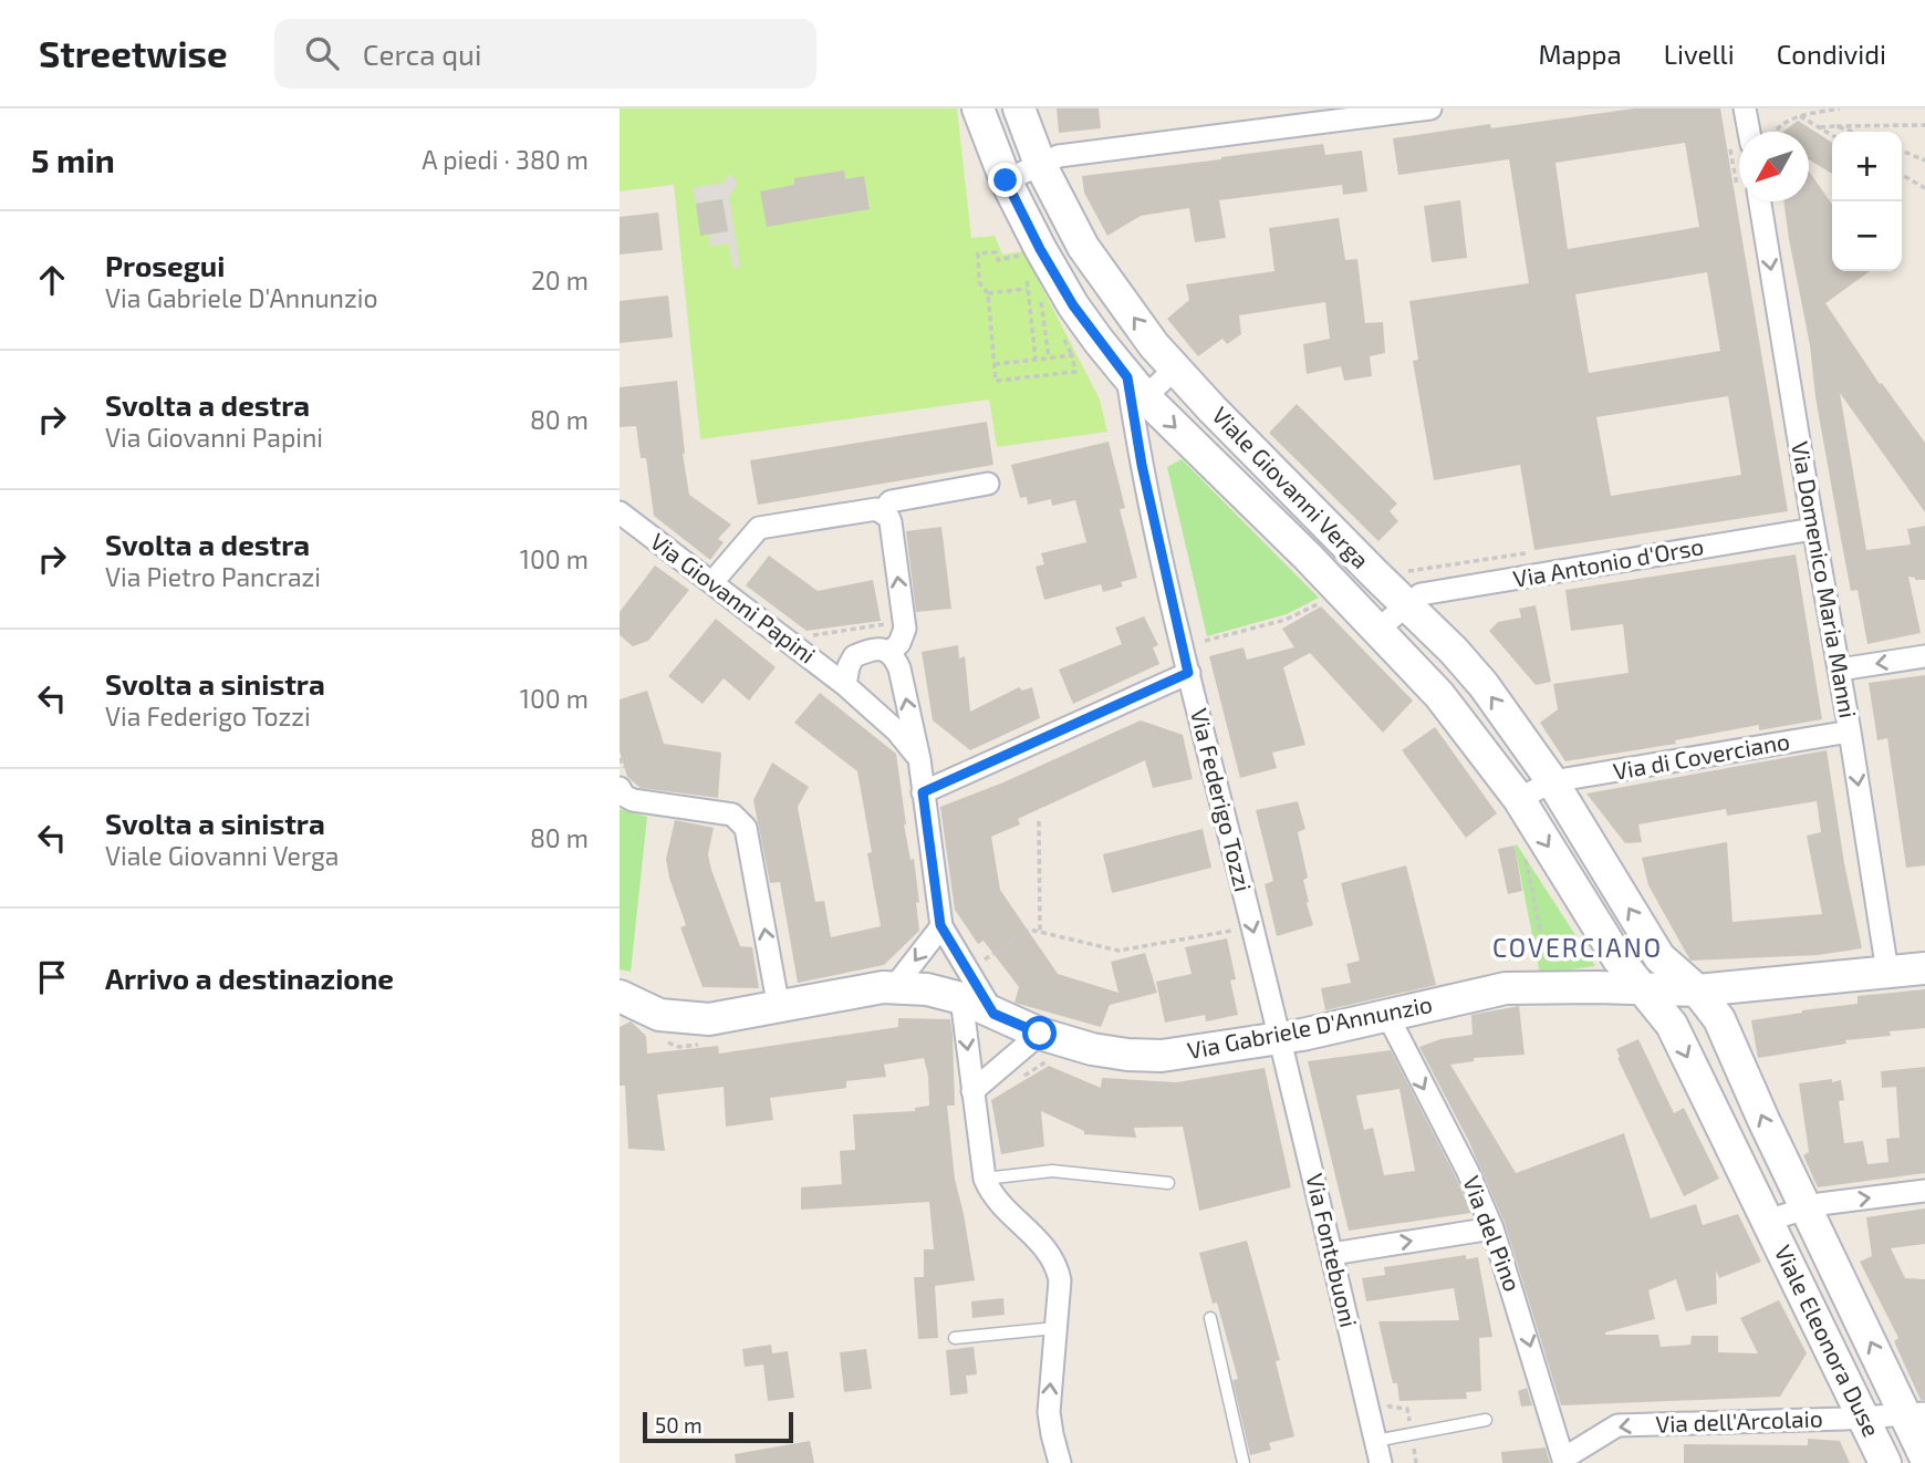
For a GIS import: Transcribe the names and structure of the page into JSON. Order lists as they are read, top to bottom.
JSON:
{
  "streets": {
    "main road": ["Viale Giovanni Verga", "Via Gabriele D'Annunzio", "Viale Eleonora Duse"],
    "street": [
      "Via Antonio d'Orso",
      "Via Domenico Maria Manni",
      "Via Giovanni Papini",
      "Via di Coverciano",
      "Via Federigo Tozzi",
      "Via del Pino",
      "Via Fontebuoni",
      "Via dell'Arcolaio"
    ]
  },
  "crossings": [
    ["Viale Giovanni Verga", "Via Antonio d'Orso"],
    ["Viale Giovanni Verga", "Via di Coverciano"],
    ["Viale Giovanni Verga", "Via Federigo Tozzi"],
    ["Viale Giovanni Verga", "Via Gabriele D'Annunzio"],
    ["Viale Giovanni Verga", "Viale Eleonora Duse"],
    ["Via Antonio d'Orso", "Via Domenico Maria Manni"],
    ["Via Domenico Maria Manni", "Via di Coverciano"],
    ["Via Domenico Maria Manni", "Via Gabriele D'Annunzio"],
    ["Via Federigo Tozzi", "Via Gabriele D'Annunzio"],
    ["Via Federigo Tozzi", "Via Fontebuoni"],
    ["Via Gabriele D'Annunzio", "Via del Pino"],
    ["Via Gabriele D'Annunzio", "Via Fontebuoni"],
    ["Via Gabriele D'Annunzio", "Viale Eleonora Duse"],
    ["Via del Pino", "Via dell'Arcolaio"],
    ["Viale Eleonora Duse", "Via dell'Arcolaio"]
  ],
  "one_way": [
    "Via Domenico Maria Manni",
    "Via Federigo Tozzi",
    "Via del Pino",
    "Via dell'Arcolaio"
  ],
  "districts": ["COVERCIANO"],
  "scale_bar": "50 m",
  "north": "bottom left",
  "page": {
    "header": "Streetwise",
    "search": "Cerca qui",
    "nav": ["Mappa", "Livelli", "Condividi"],
    "heading": ["5 min", "A piedi · 380 m"],
    "map_buttons": ["+", "−"],
    "list": [
      ["Prosegui", "Via Gabriele D'Annunzio", "20 m"],
      ["Svolta a destra", "Via Giovanni Papini", "80 m"],
      ["Svolta a destra", "Via Pietro Pancrazi", "100 m"],
      ["Svolta a sinistra", "Via Federigo Tozzi", "100 m"],
      ["Svolta a sinistra", "Viale Giovanni Verga", "80 m"],
      "Arrivo a destinazione"
    ],
    "scale": "50 m"
  }
}
